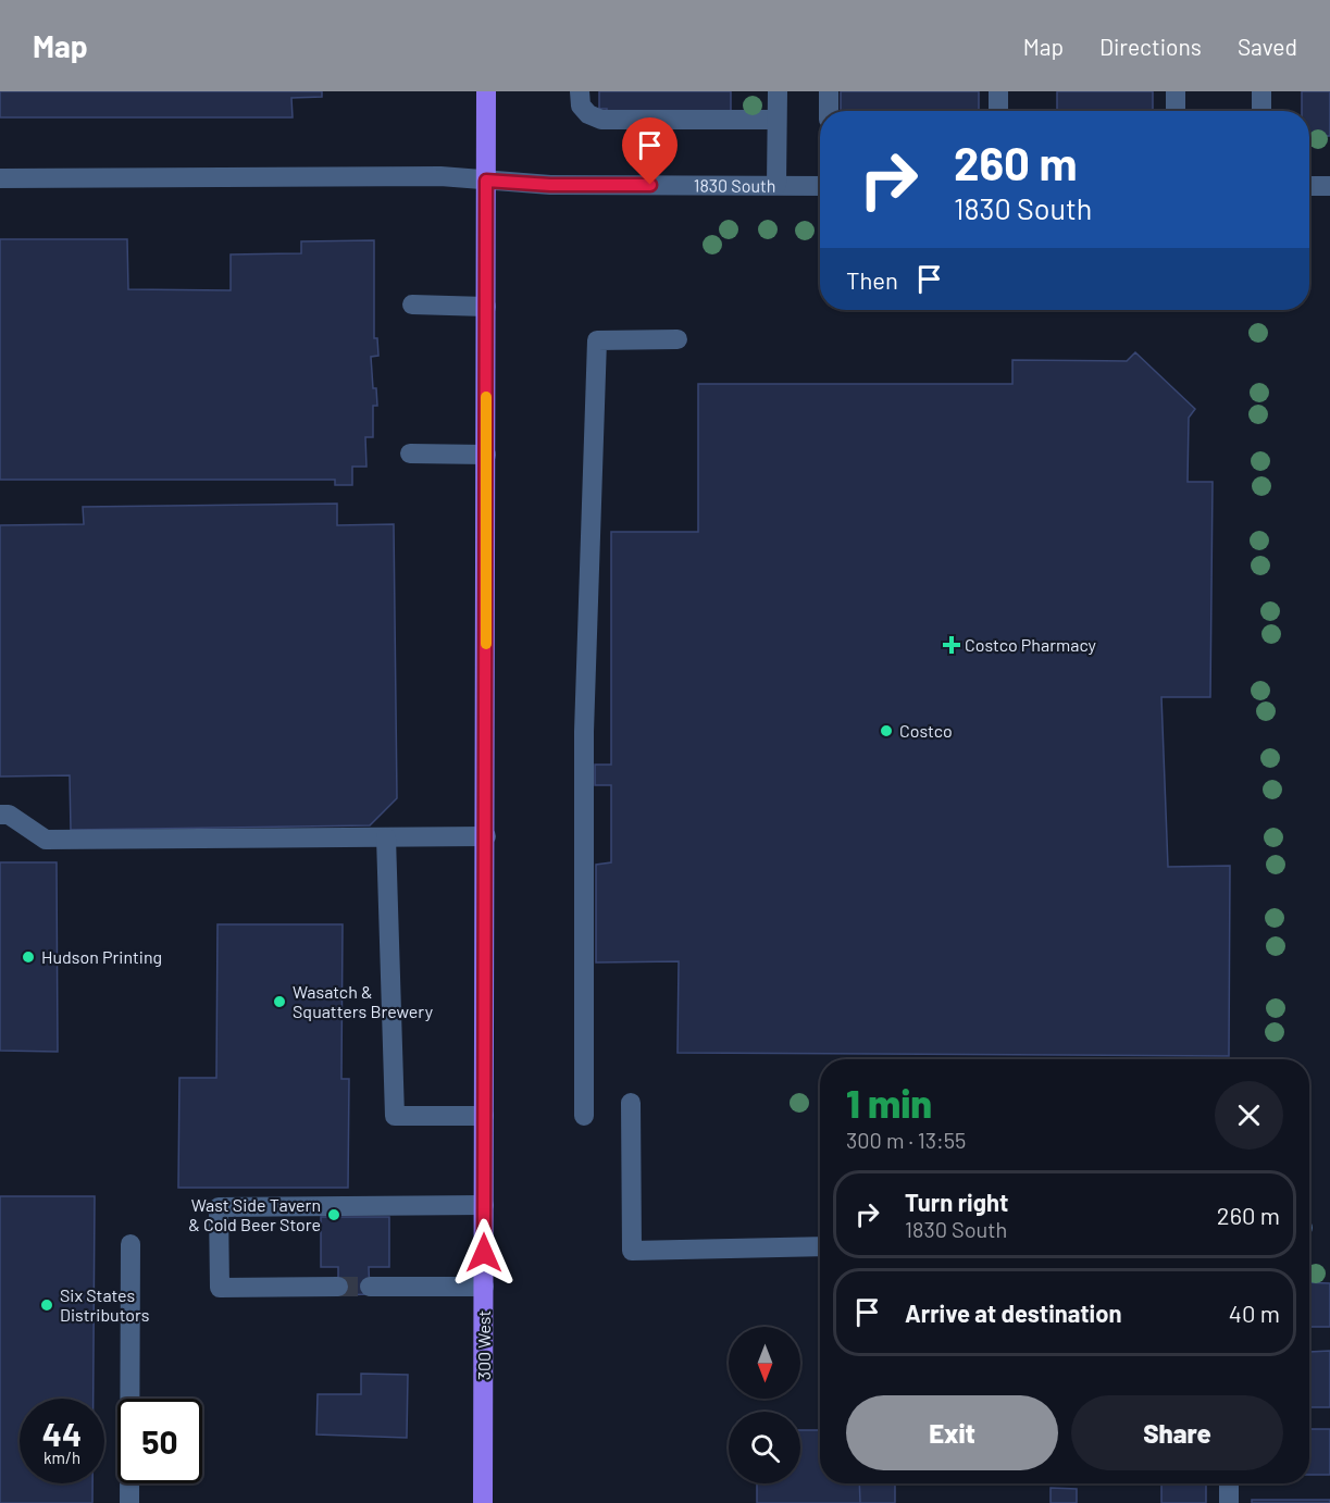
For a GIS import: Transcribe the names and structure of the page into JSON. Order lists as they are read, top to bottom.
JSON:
{
  "streets": {
    "main road": ["300 West"],
    "street": ["1830 South"]
  },
  "crossings": [
    ["1830 South", "300 West"]
  ],
  "places": {
    "health": ["Costco Pharmacy"],
    "other": [
      "Costco",
      "Hudson Printing",
      "Wasatch & Squatters Brewery",
      "Wast Side Tavern & Cold Beer Store",
      "Six States Distributors"
    ]
  },
  "north": "bottom",
  "page": {
    "header": "Map",
    "nav": ["Map", "Directions", "Saved"],
    "turn": ["260 m", "1830 South"],
    "then": "Then",
    "heading": ["1 min", "300 m · 13:55"],
    "list": [
      {
        "name": "Turn right",
        "note": "1830 South",
        "value": "260 m"
      },
      {
        "name": "Arrive at destination",
        "value": "40 m"
      }
    ],
    "buttons": ["Exit", "Share"],
    "speed": "44 km/h",
    "limit": "50"
  }
}
